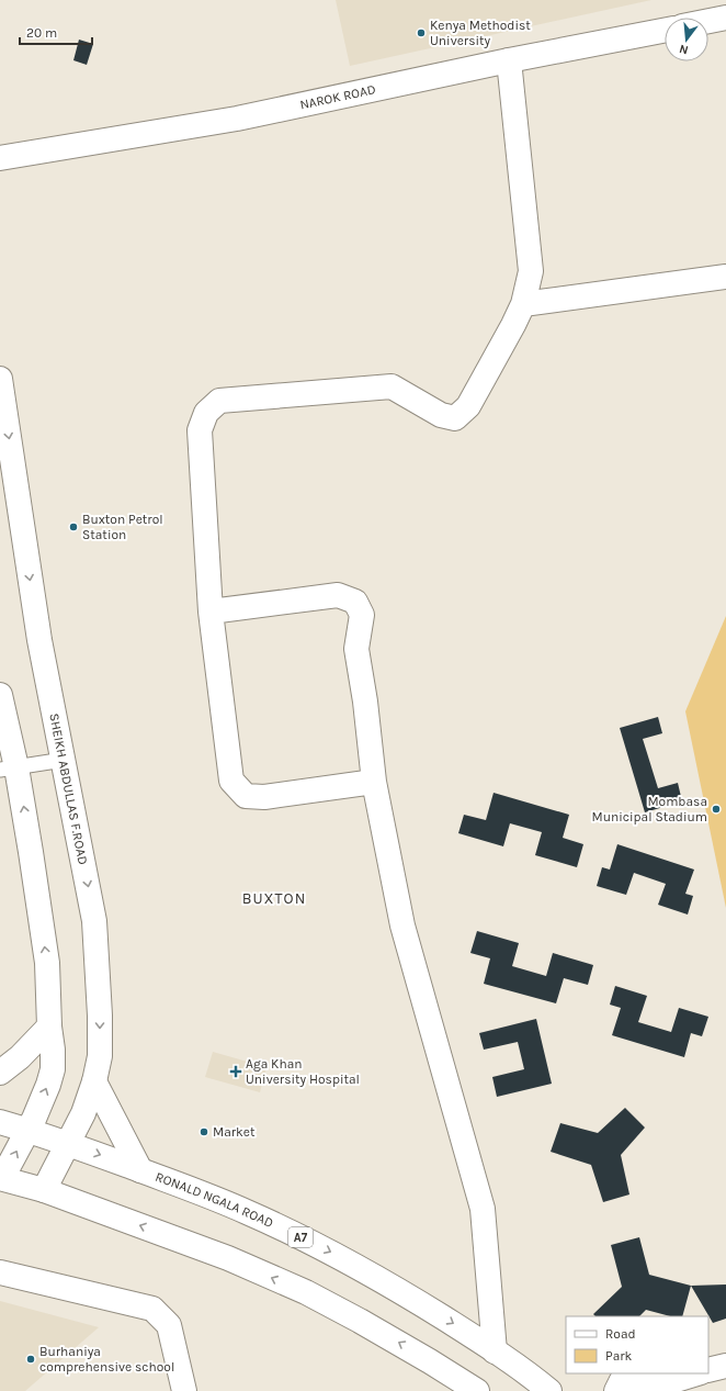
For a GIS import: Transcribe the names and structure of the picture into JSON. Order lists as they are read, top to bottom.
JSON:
{
  "streets": {
    "main road": [
      "NAROK ROAD",
      "SHEIKH ABDULLAS F.ROAD",
      "RONALD NGALA ROAD",
      "A7"
    ]
  },
  "crossings": [
    ["SHEIKH ABDULLAS F.ROAD", "RONALD NGALA ROAD"]
  ],
  "districts": ["BUXTON"],
  "places": {
    "other": [
      "Kenya Methodist University",
      "Buxton Petrol Station",
      "Mombasa Municipal Stadium",
      "Market",
      "Burhaniya comprehensive school"
    ],
    "health": ["Aga Khan University Hospital"]
  },
  "legend": ["Road", "Park"],
  "scale_bar": "20 m",
  "north": "bottom"
}
